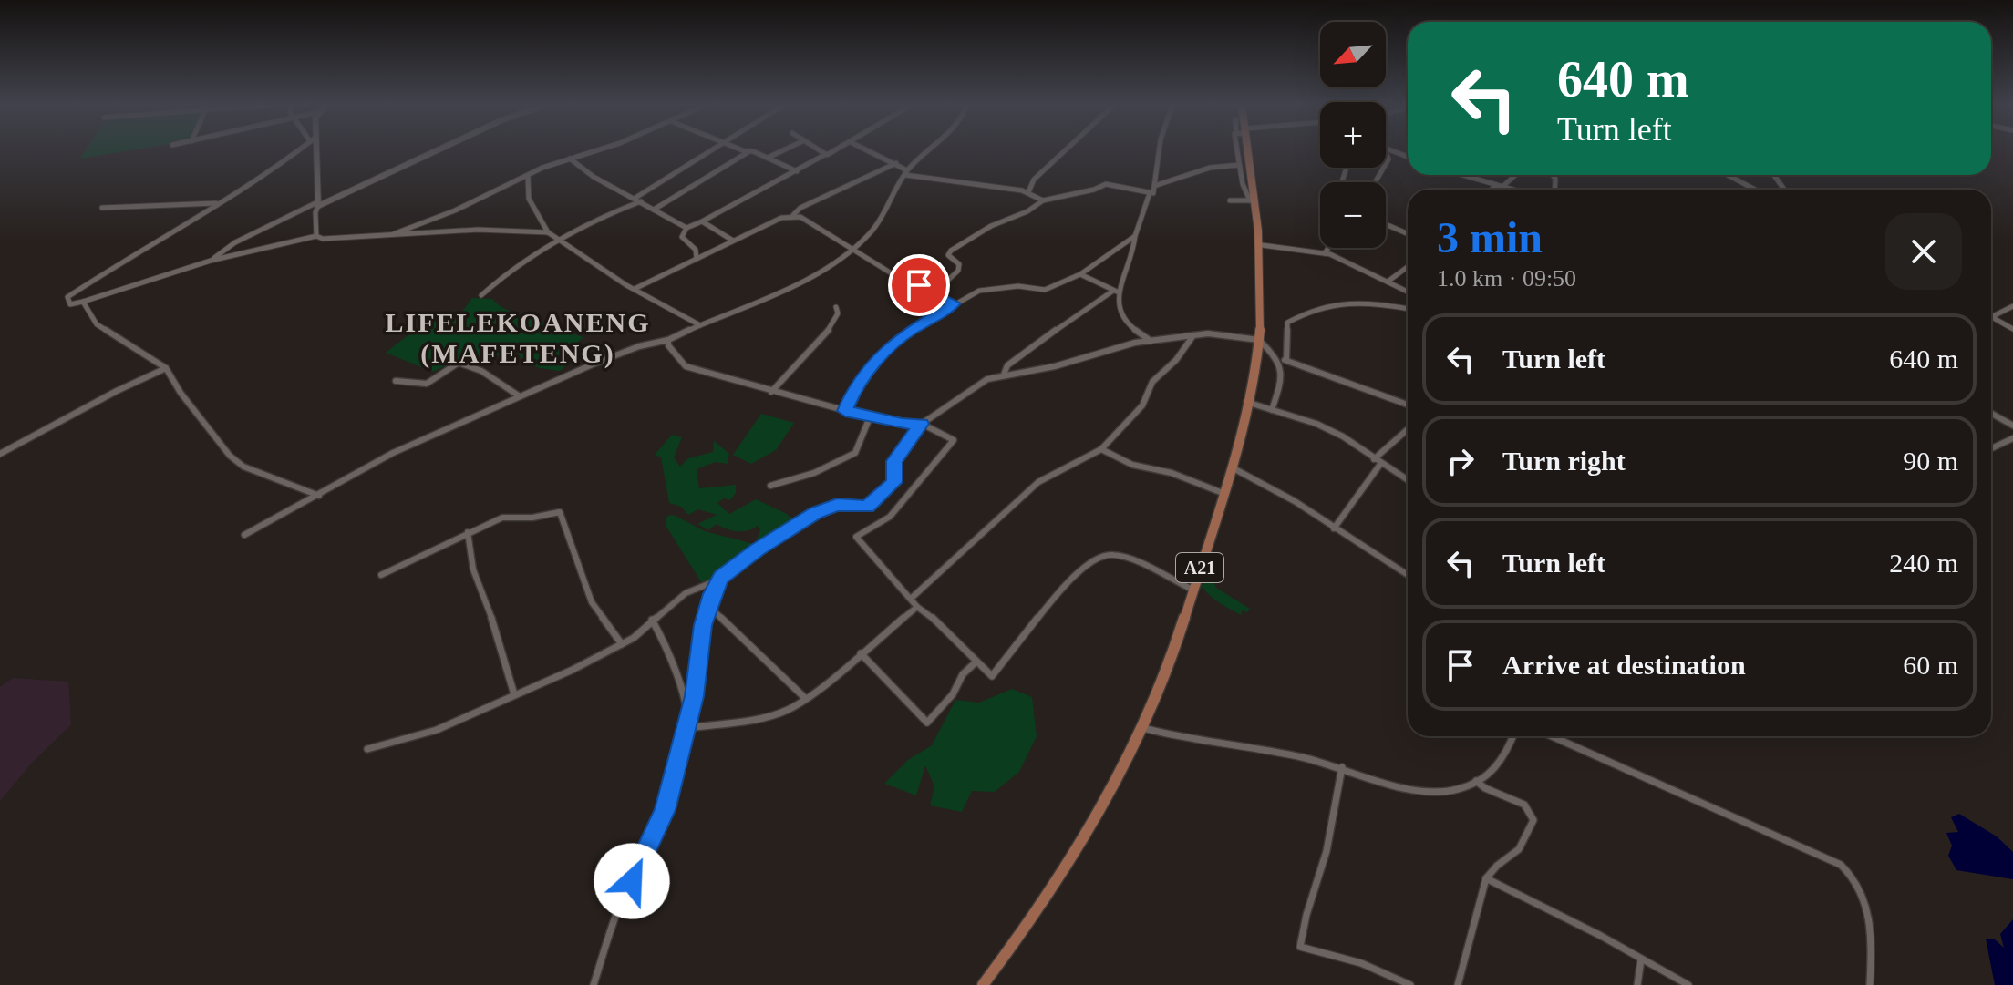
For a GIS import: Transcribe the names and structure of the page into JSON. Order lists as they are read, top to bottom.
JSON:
{
  "streets": {
    "main road": ["A21"]
  },
  "districts": ["LIFELEKOANENG (MAFETENG)"],
  "north": "bottom left",
  "page": {
    "map_buttons": ["+", "−"],
    "turn": ["640 m", "Turn left"],
    "heading": ["3 min", "1.0 km · 09:50"],
    "list": [
      {
        "name": "Turn left",
        "value": "640 m"
      },
      {
        "name": "Turn right",
        "value": "90 m"
      },
      {
        "name": "Turn left",
        "value": "240 m"
      },
      {
        "name": "Arrive at destination",
        "value": "60 m"
      }
    ]
  }
}
